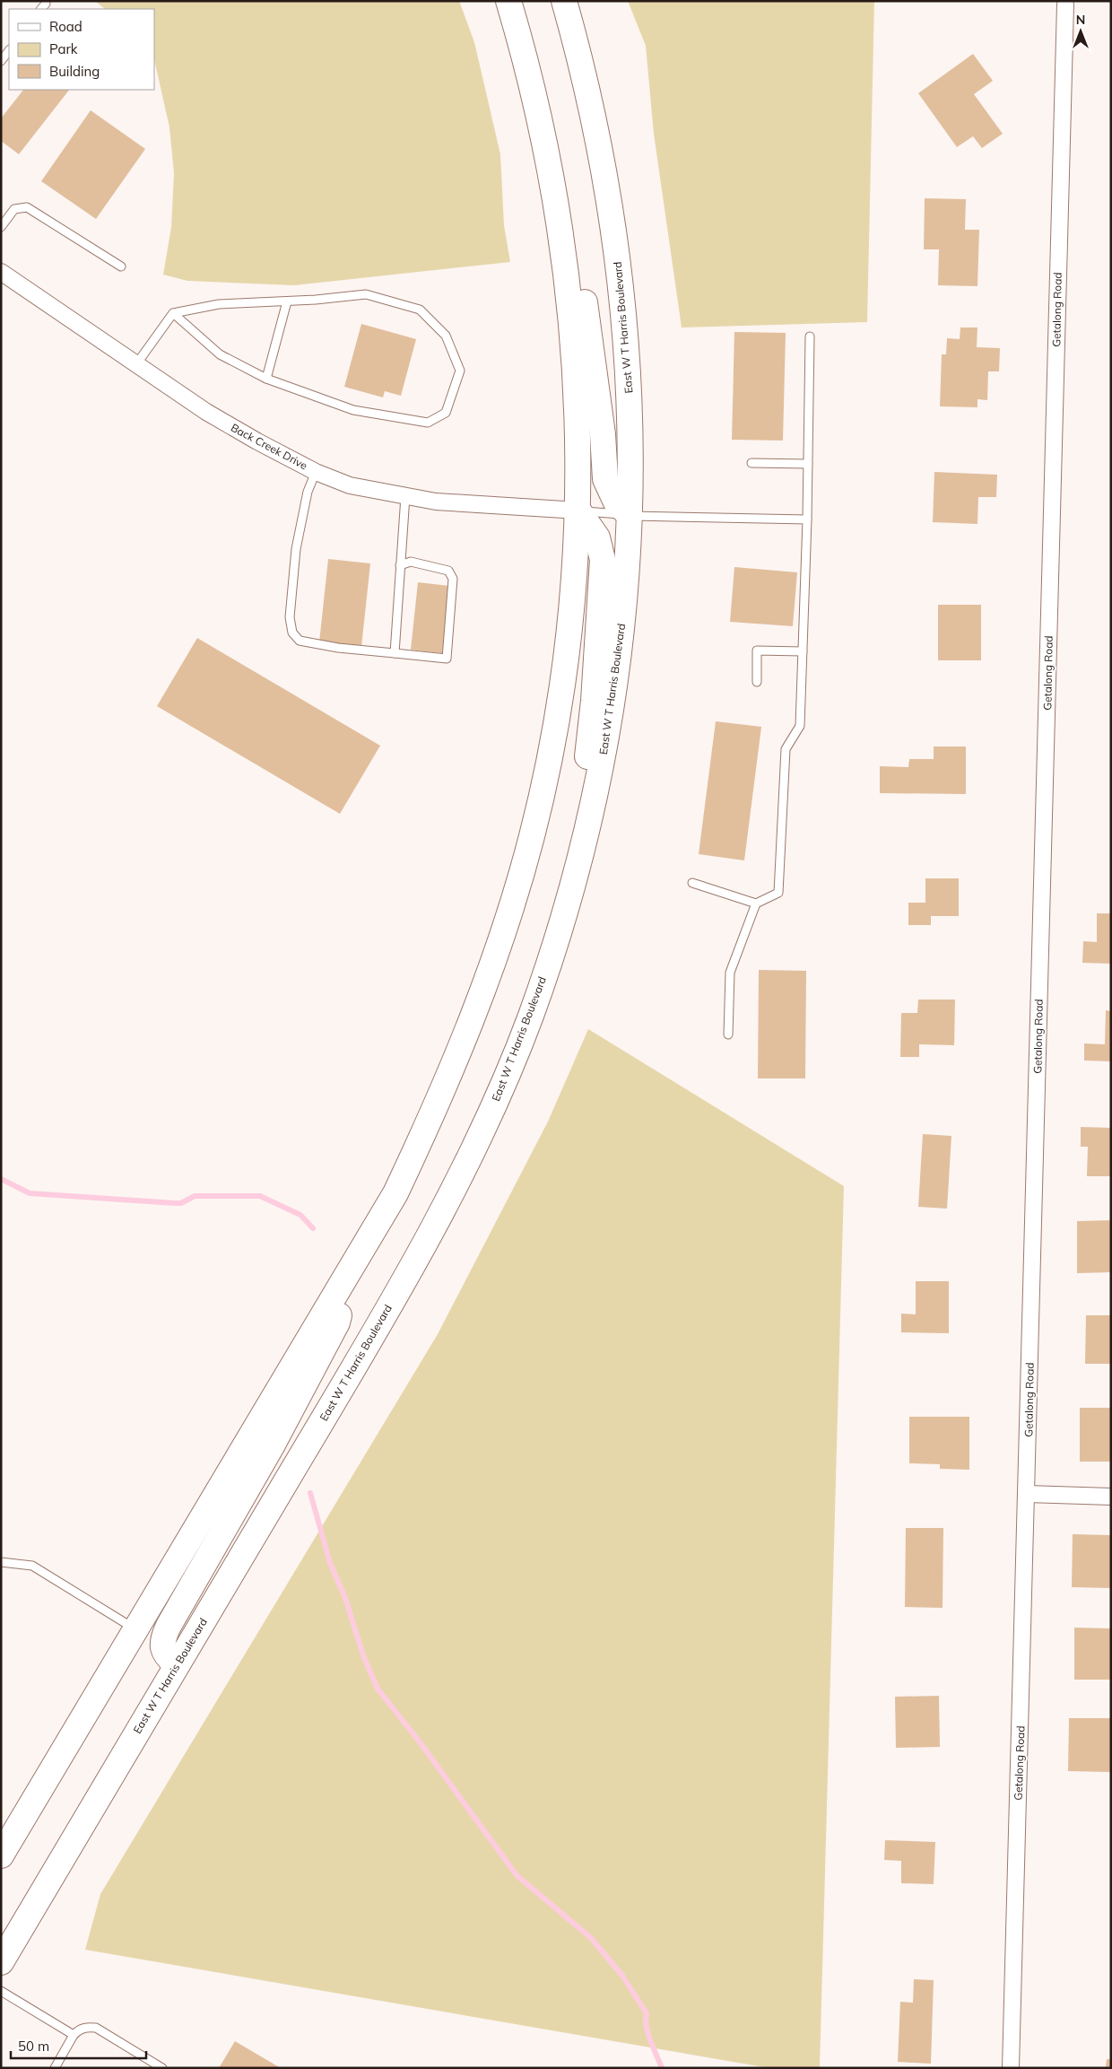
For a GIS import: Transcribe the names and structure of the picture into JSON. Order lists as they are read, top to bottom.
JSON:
{
  "streets": {
    "main road": ["East W T Harris Boulevard"],
    "street": ["Getalong Road", "Back Creek Drive"]
  },
  "legend": ["Road", "Park", "Building"],
  "scale_bar": "50 m",
  "north": "top"
}
